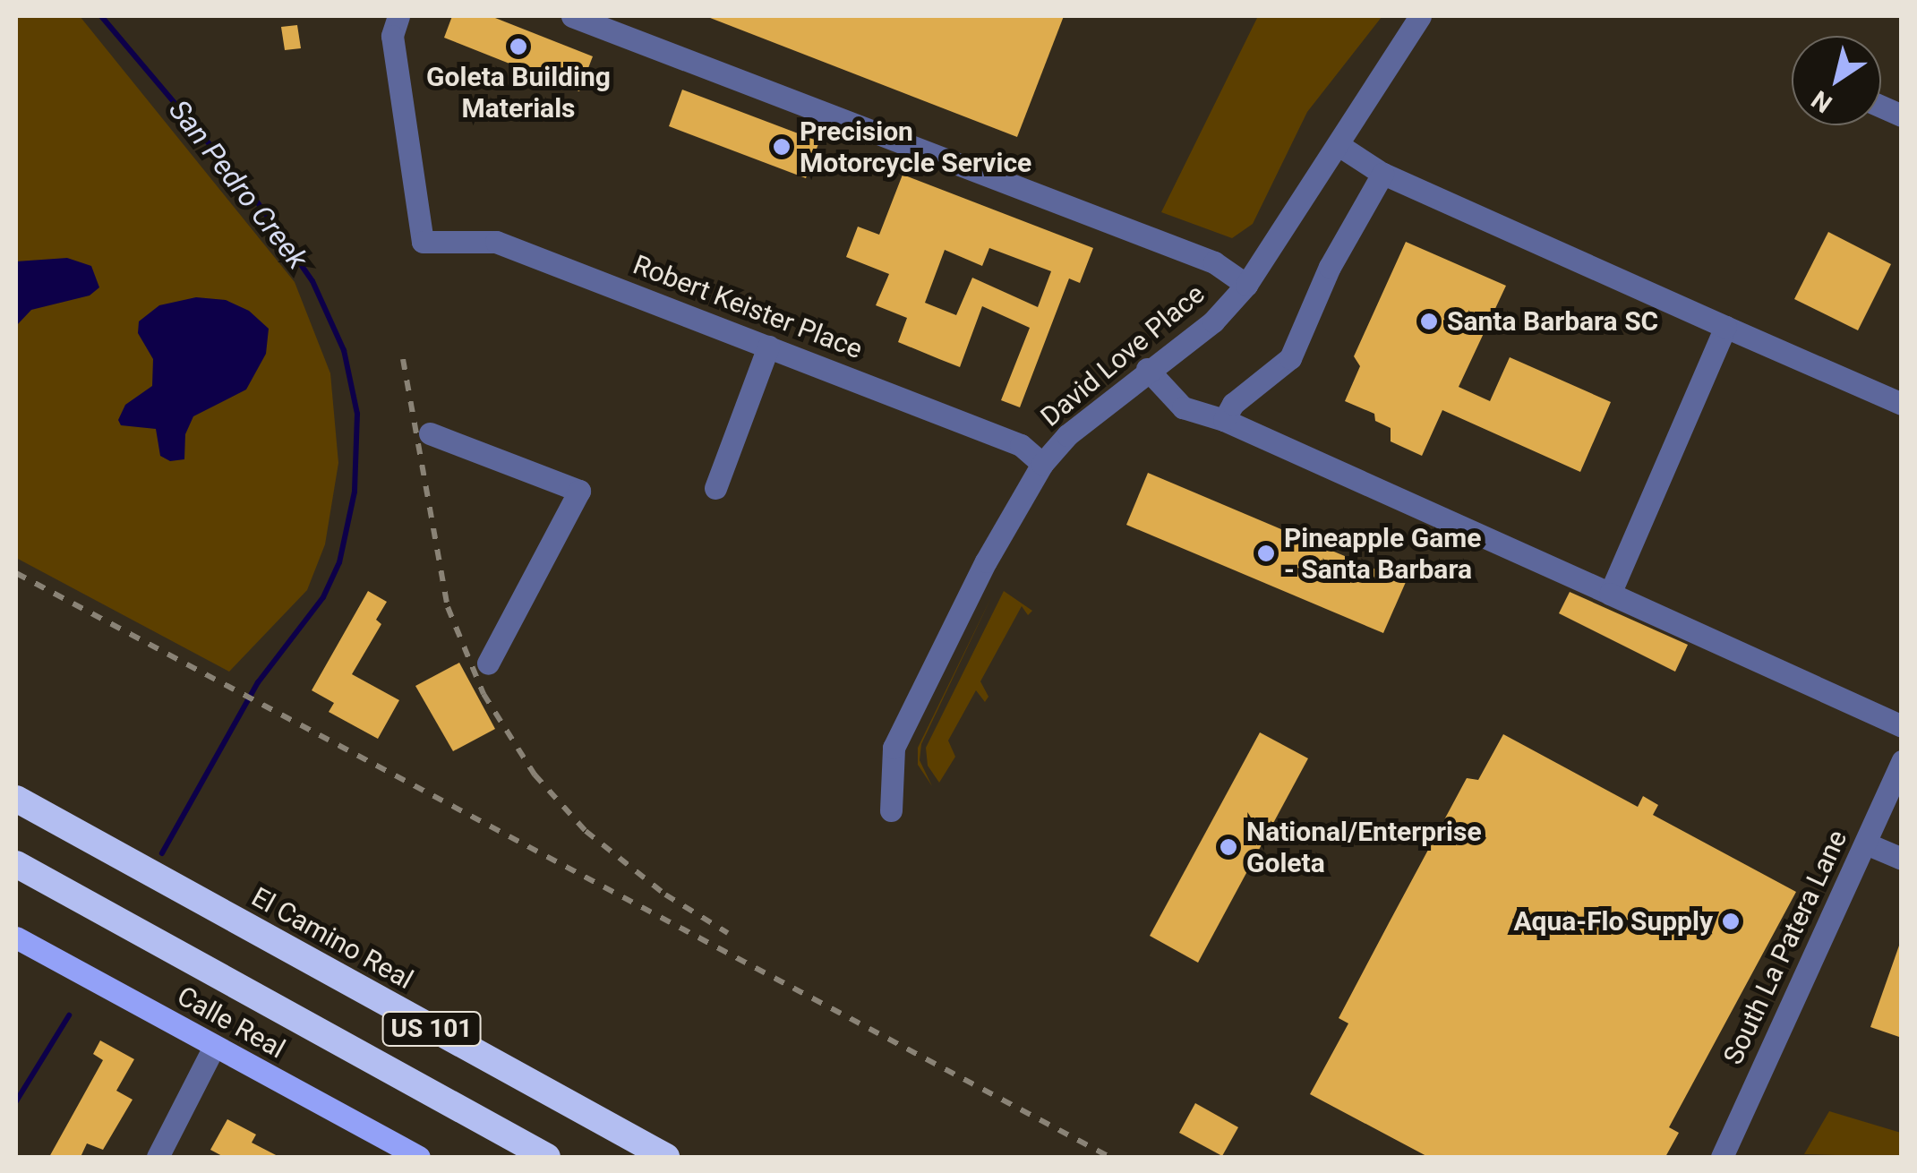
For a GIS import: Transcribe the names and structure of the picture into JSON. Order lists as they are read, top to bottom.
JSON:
{
  "streets": {
    "highway": ["El Camino Real", "US 101"],
    "main road": ["Calle Real"],
    "street": ["Robert Keister Place", "David Love Place", "South La Patera Lane"]
  },
  "crossings": [
    ["Robert Keister Place", "David Love Place"]
  ],
  "water": ["San Pedro Creek"],
  "places": [
    "Goleta Building Materials",
    "Precision Motorcycle Service",
    "Santa Barbara SC",
    "Pineapple Game - Santa Barbara",
    "National/Enterprise Goleta",
    "Aqua-Flo Supply"
  ],
  "north": "bottom left"
}
